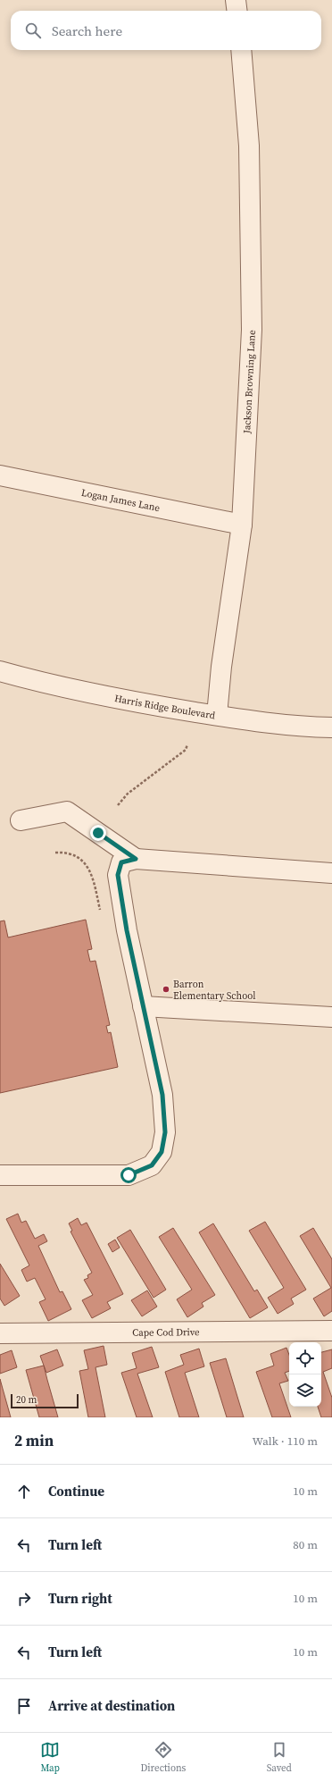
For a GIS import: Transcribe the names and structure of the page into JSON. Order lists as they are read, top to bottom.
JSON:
{
  "streets": {
    "street": [
      "Jackson Browning Lane",
      "Logan James Lane",
      "Harris Ridge Boulevard",
      "Cape Cod Drive"
    ]
  },
  "crossings": [
    ["Jackson Browning Lane", "Logan James Lane"],
    ["Jackson Browning Lane", "Harris Ridge Boulevard"]
  ],
  "places": ["Barron Elementary School"],
  "scale_bar": "20 m",
  "page": {
    "search": "Search here",
    "scale": "20 m",
    "heading": ["2 min", "Walk · 110 m"],
    "list": [
      ["Continue", "10 m"],
      ["Turn left", "80 m"],
      ["Turn right", "10 m"],
      ["Turn left", "10 m"],
      "Arrive at destination"
    ],
    "nav": ["Map", "Directions", "Saved"]
  }
}
